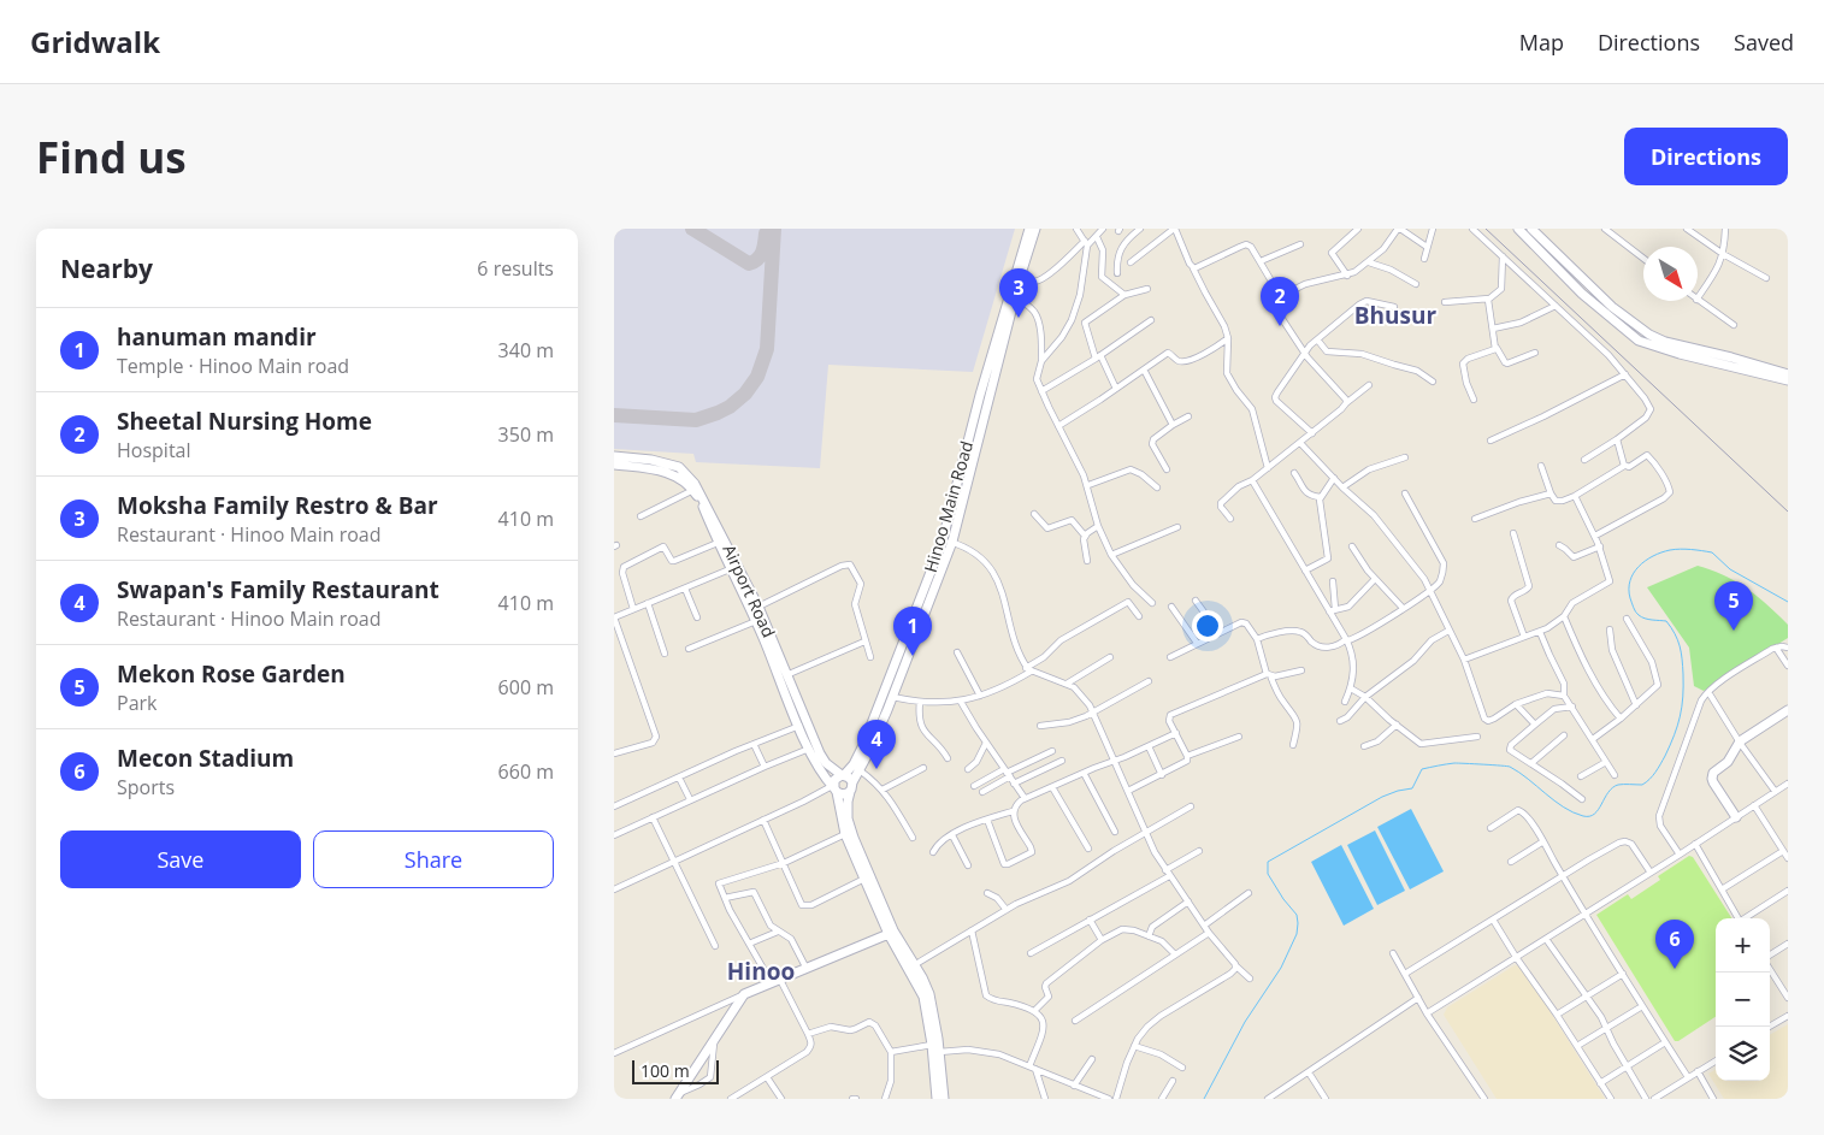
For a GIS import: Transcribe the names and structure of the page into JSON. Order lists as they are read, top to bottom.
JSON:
{
  "streets": {
    "main road": ["Hinoo Main Road", "Airport Road"]
  },
  "crossings": [
    ["Hinoo Main Road", "Airport Road"]
  ],
  "districts": ["Bhusur", "Hinoo"],
  "scale_bar": "100 m",
  "north": "bottom right",
  "page": {
    "header": "Gridwalk",
    "nav": ["Map", "Directions", "Saved"],
    "buttons": [
      "Directions",
      ["Save", "Share"]
    ],
    "title": "Find us",
    "heading": ["Nearby", "6 results"],
    "pins": [
      "3",
      "2",
      "5",
      "1",
      "4",
      "6"
    ],
    "list": [
      {
        "mark": "1",
        "name": "hanuman mandir",
        "note": "Temple · Hinoo Main road",
        "value": "340 m"
      },
      {
        "mark": "2",
        "name": "Sheetal Nursing Home",
        "note": "Hospital",
        "value": "350 m"
      },
      {
        "mark": "3",
        "name": "Moksha Family Restro & Bar",
        "note": "Restaurant · Hinoo Main road",
        "value": "410 m"
      },
      {
        "mark": "4",
        "name": "Swapan's Family Restaurant",
        "note": "Restaurant · Hinoo Main road",
        "value": "410 m"
      },
      {
        "mark": "5",
        "name": "Mekon Rose Garden",
        "note": "Park",
        "value": "600 m"
      },
      {
        "mark": "6",
        "name": "Mecon Stadium",
        "note": "Sports",
        "value": "660 m"
      }
    ],
    "map_buttons": ["+", "−"],
    "scale": "100 m"
  }
}
